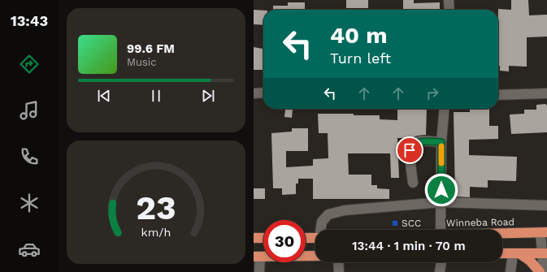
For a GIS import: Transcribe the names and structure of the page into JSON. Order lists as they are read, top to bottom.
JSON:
{
  "streets": {
    "highway": ["Winneba Road"]
  },
  "places": {
    "transit": ["SCC"]
  },
  "page": {
    "tabs": "13:43",
    "turn": ["40 m", "Turn left"],
    "song": ["99.6 FM", "Music"],
    "limit": "30",
    "trip": "13:44 · 1 min · 70 m",
    "gauge": ["23", "km/h"]
  }
}
